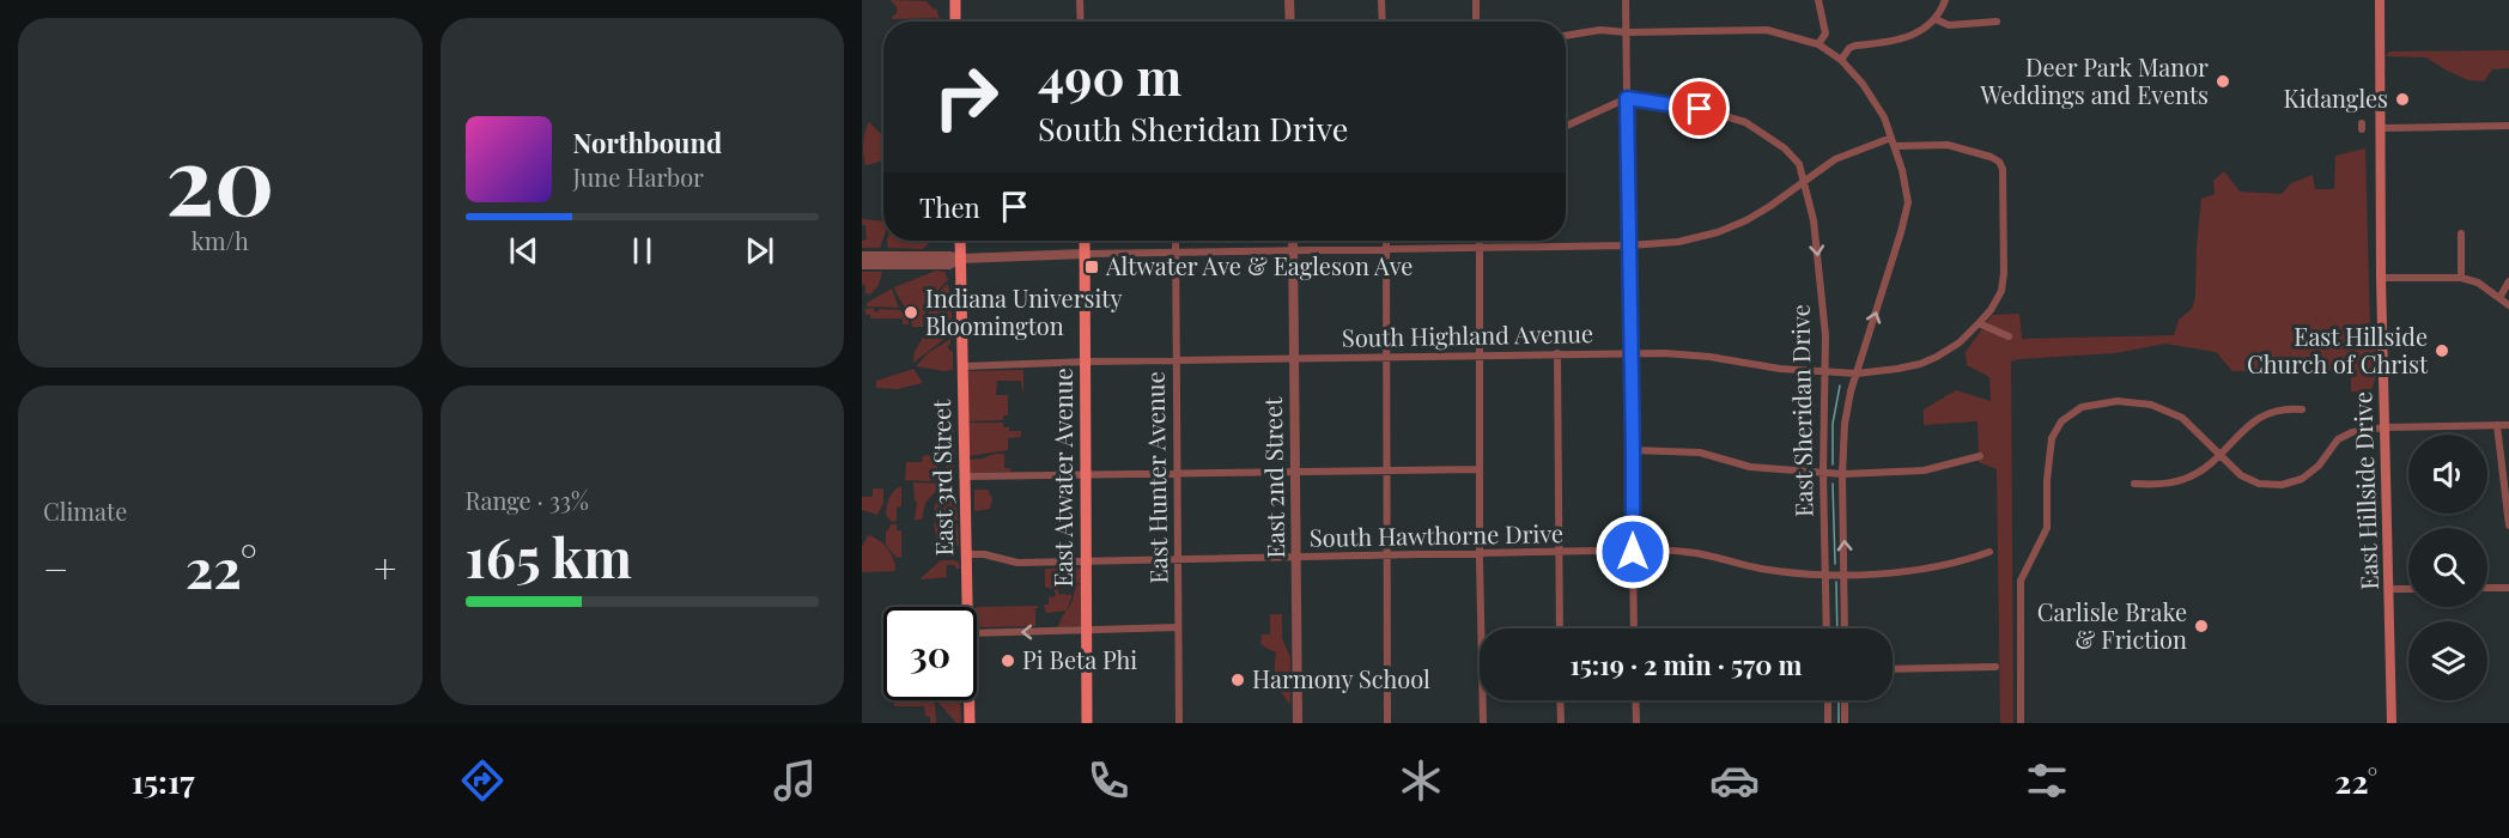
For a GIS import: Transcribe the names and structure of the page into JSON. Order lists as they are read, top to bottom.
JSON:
{
  "streets": {
    "main road": ["East 3rd Street", "East Atwater Avenue", "East Hillside Drive"],
    "street": [
      "South Highland Avenue",
      "East Sheridan Drive",
      "East Hunter Avenue",
      "East 2nd Street",
      "South Hawthorne Drive"
    ]
  },
  "crossings": [
    ["South Highland Avenue", "East Sheridan Drive"],
    ["South Highland Avenue", "East 3rd Street"],
    ["South Highland Avenue", "East Atwater Avenue"],
    ["South Highland Avenue", "East Hunter Avenue"],
    ["South Highland Avenue", "East 2nd Street"],
    ["East Sheridan Drive", "South Hawthorne Drive"],
    ["East 3rd Street", "South Hawthorne Drive"],
    ["East Atwater Avenue", "South Hawthorne Drive"],
    ["East Hunter Avenue", "South Hawthorne Drive"],
    ["East 2nd Street", "South Hawthorne Drive"]
  ],
  "places": {
    "other": [
      "Deer Park Manor Weddings and Events",
      "Kidangles",
      "Indiana University Bloomington",
      "East Hillside Church of Christ",
      "Carlisle Brake & Friction",
      "Pi Beta Phi",
      "Harmony School"
    ],
    "transit": ["Altwater Ave & Eagleson Ave"]
  },
  "page": {
    "tile": [
      ["20", "km/h"],
      "Climate",
      ["Range · 33%", "165 km"]
    ],
    "turn": ["490 m", "South Sheridan Drive"],
    "song": ["Northbound", "June Harbor"],
    "then": "Then",
    "heat": ["−", "22°", "+"],
    "limit": "30",
    "trip": "15:19 · 2 min · 570 m",
    "tabs": ["15:17", "22°"]
  }
}
